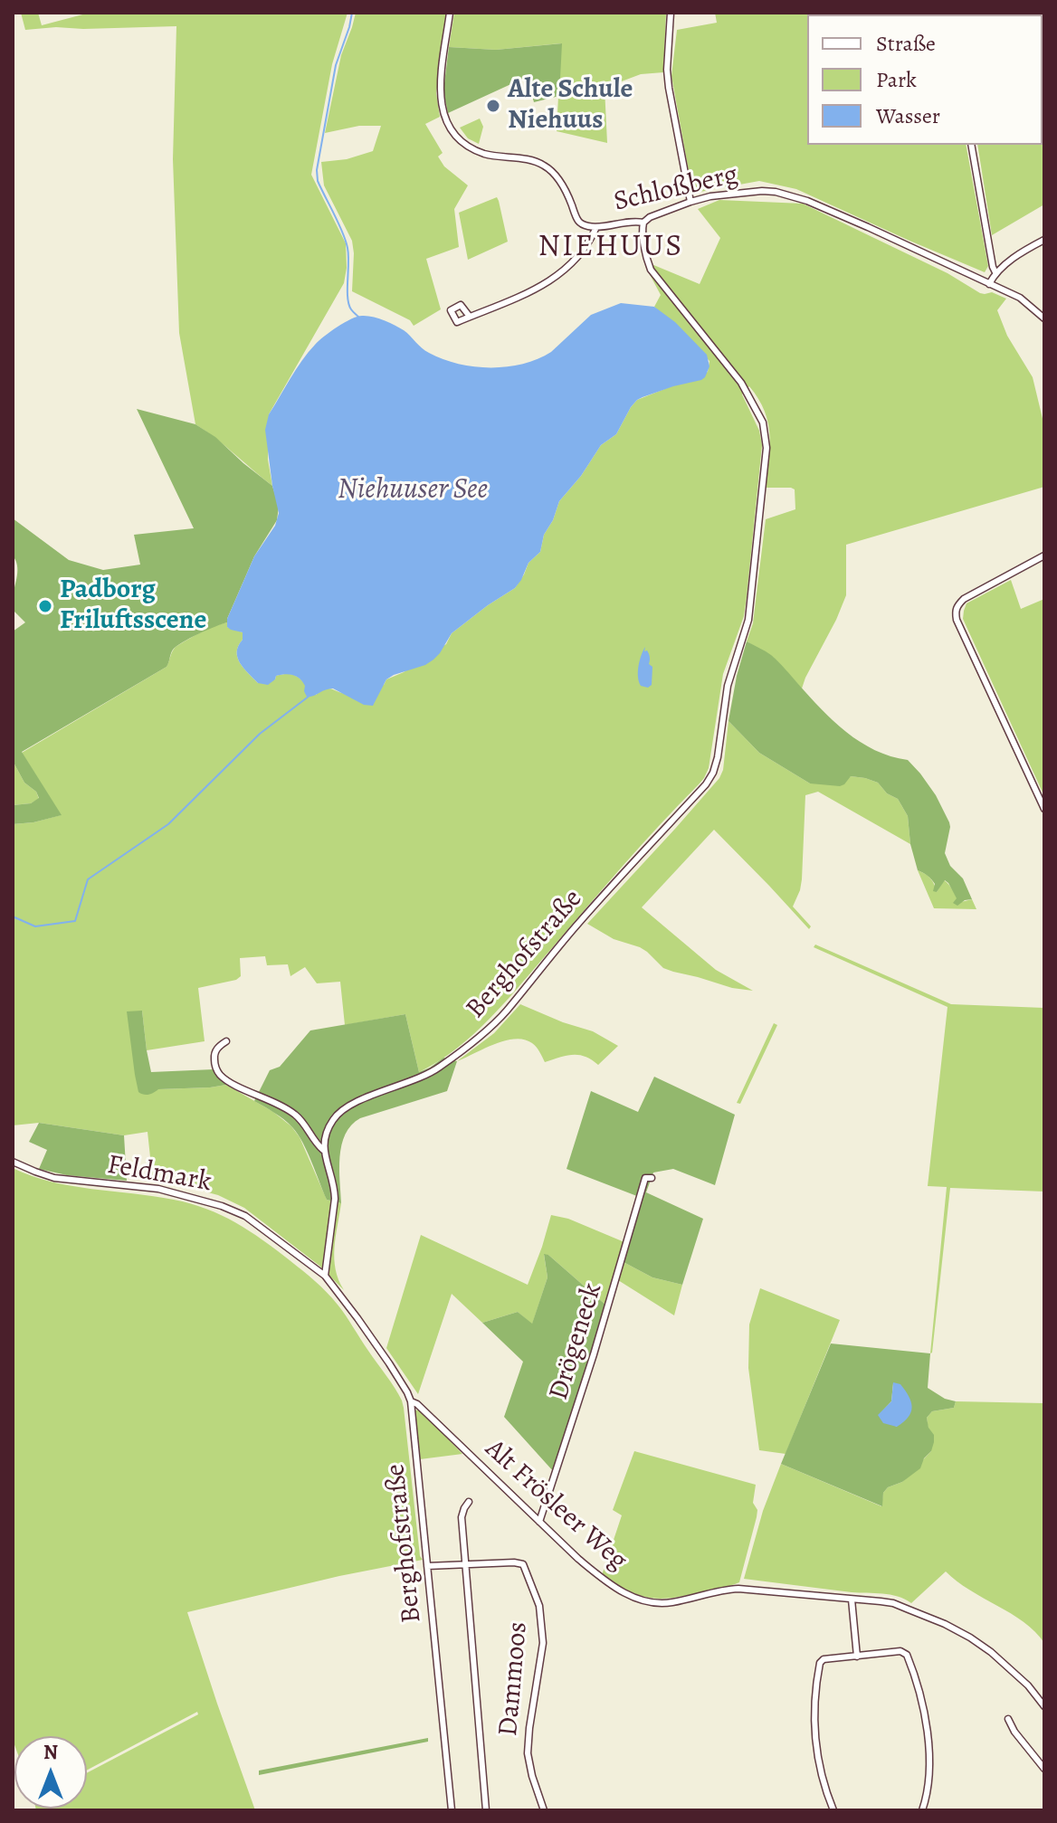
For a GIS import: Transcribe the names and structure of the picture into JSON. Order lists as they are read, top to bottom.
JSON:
{
  "streets": {
    "street": [
      "Schloßberg",
      "Berghofstraße",
      "Feldmark",
      "Drögeneck",
      "Alt Frösleer Weg",
      "Dammoos"
    ]
  },
  "crossings": [
    ["Schloßberg", "Berghofstraße"],
    ["Berghofstraße", "Feldmark"],
    ["Berghofstraße", "Alt Frösleer Weg"],
    ["Berghofstraße", "Dammoos"],
    ["Drögeneck", "Alt Frösleer Weg"]
  ],
  "districts": ["NIEHUUS"],
  "water": ["Niehuuser See"],
  "places": ["Alte Schule Niehuus", "Padborg Friluftsscene"],
  "legend": ["Straße", "Park", "Wasser"],
  "north": "top"
}
